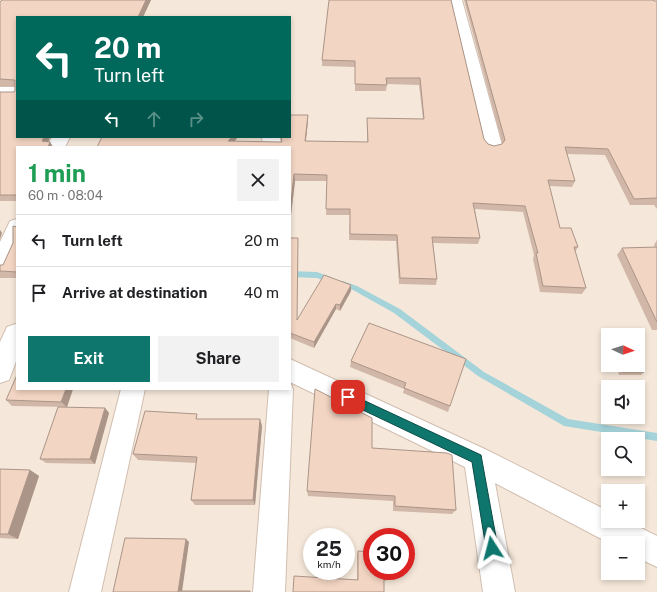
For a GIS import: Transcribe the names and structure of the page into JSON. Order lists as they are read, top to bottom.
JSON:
{
  "north": "right",
  "page": {
    "turn": ["20 m", "Turn left"],
    "heading": ["1 min", "60 m · 08:04"],
    "list": [
      {
        "name": "Turn left",
        "value": "20 m"
      },
      {
        "name": "Arrive at destination",
        "value": "40 m"
      }
    ],
    "map_buttons": ["+", "−"],
    "buttons": ["Exit", "Share"],
    "speed": "25 km/h",
    "limit": "30"
  }
}
